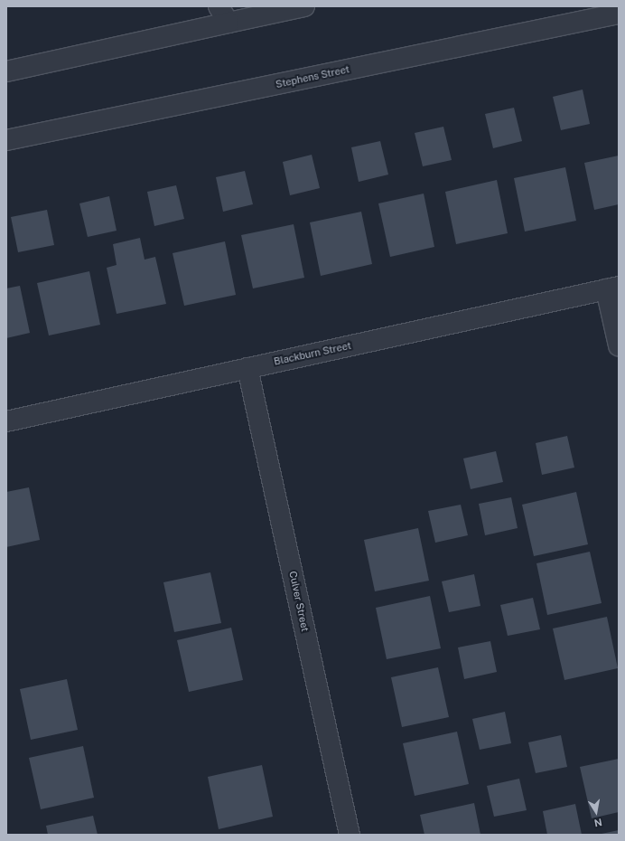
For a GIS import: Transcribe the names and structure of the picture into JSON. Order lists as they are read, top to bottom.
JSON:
{
  "streets": {
    "street": ["Stephens Street", "Blackburn Street", "Culver Street"]
  },
  "crossings": [
    ["Blackburn Street", "Culver Street"]
  ],
  "north": "bottom"
}
